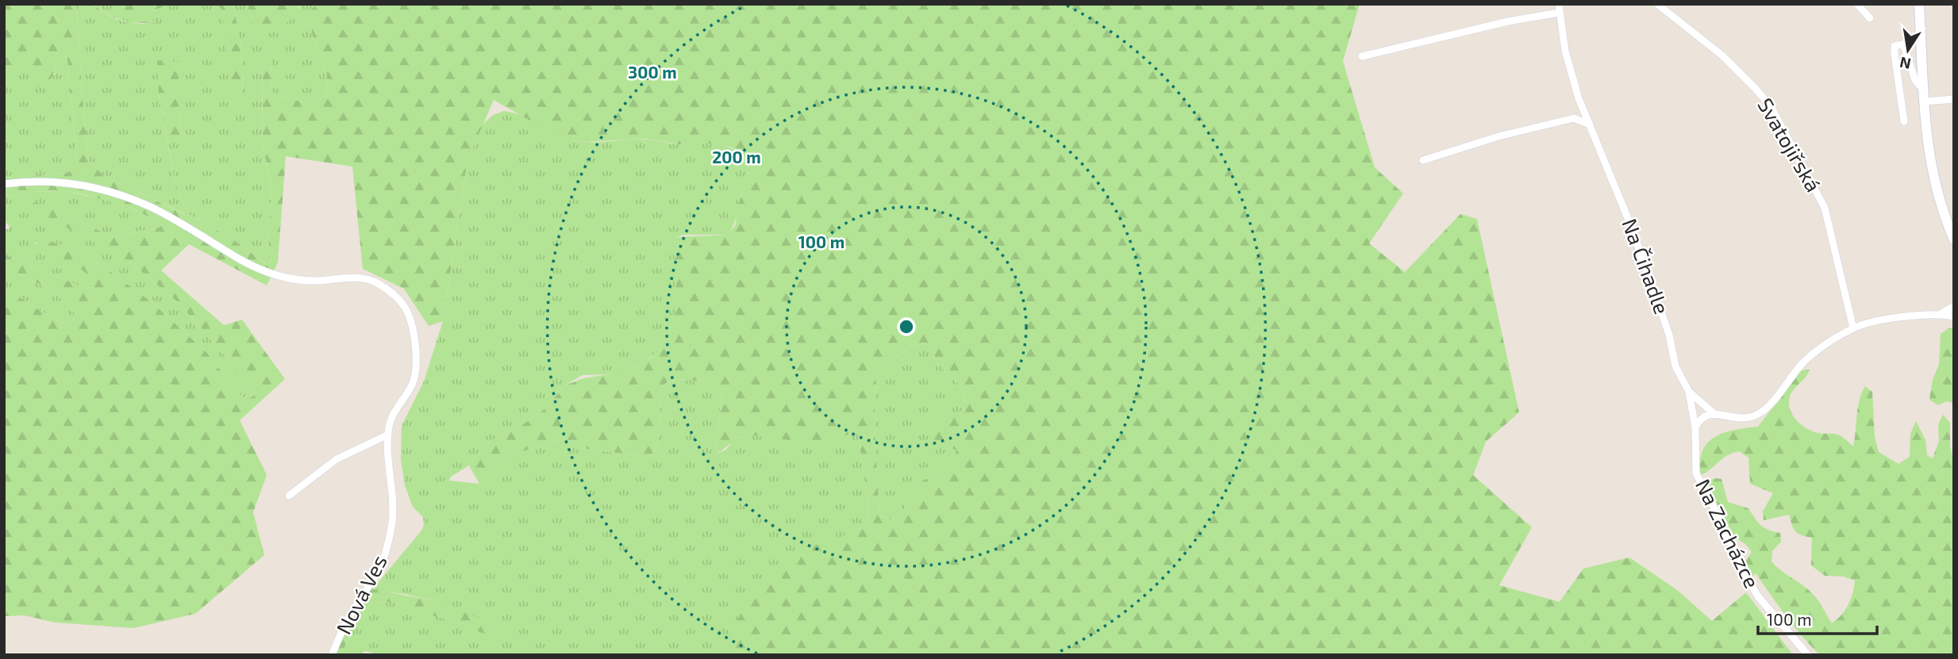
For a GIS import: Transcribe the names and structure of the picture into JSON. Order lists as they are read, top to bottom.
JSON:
{
  "streets": {
    "street": [
      "Svatojiřská",
      "Na Čihadle",
      "Na Zacházce",
      "Nová Ves"
    ]
  },
  "crossings": [
    ["Na Čihadle", "Na Zacházce"]
  ],
  "scale_bar": "100 m",
  "north": "bottom",
  "rings": ["300 m", "200 m", "100 m"]
}
